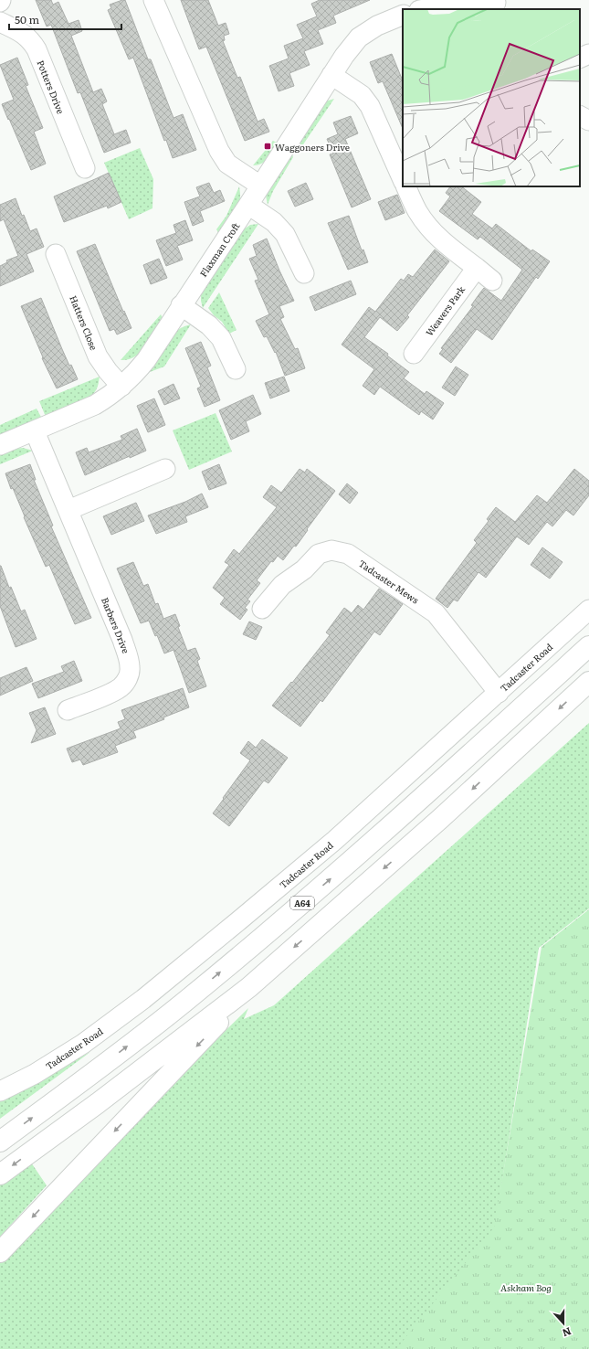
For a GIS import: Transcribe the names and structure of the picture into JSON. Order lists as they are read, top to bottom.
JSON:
{
  "streets": {
    "highway": ["A64"],
    "street": [
      "Potters Drive",
      "Flaxman Croft",
      "Weavers Park",
      "Hatters Close",
      "Tadcaster Mews",
      "Barbers Drive",
      "Tadcaster Road"
    ]
  },
  "crossings": [
    ["Flaxman Croft", "Hatters Close"],
    ["Flaxman Croft", "Barbers Drive"],
    ["Tadcaster Mews", "Tadcaster Road"]
  ],
  "parks": ["Askham Bog"],
  "places": {
    "transit": ["Waggoners Drive"]
  },
  "scale_bar": "50 m",
  "north": "bottom"
}
